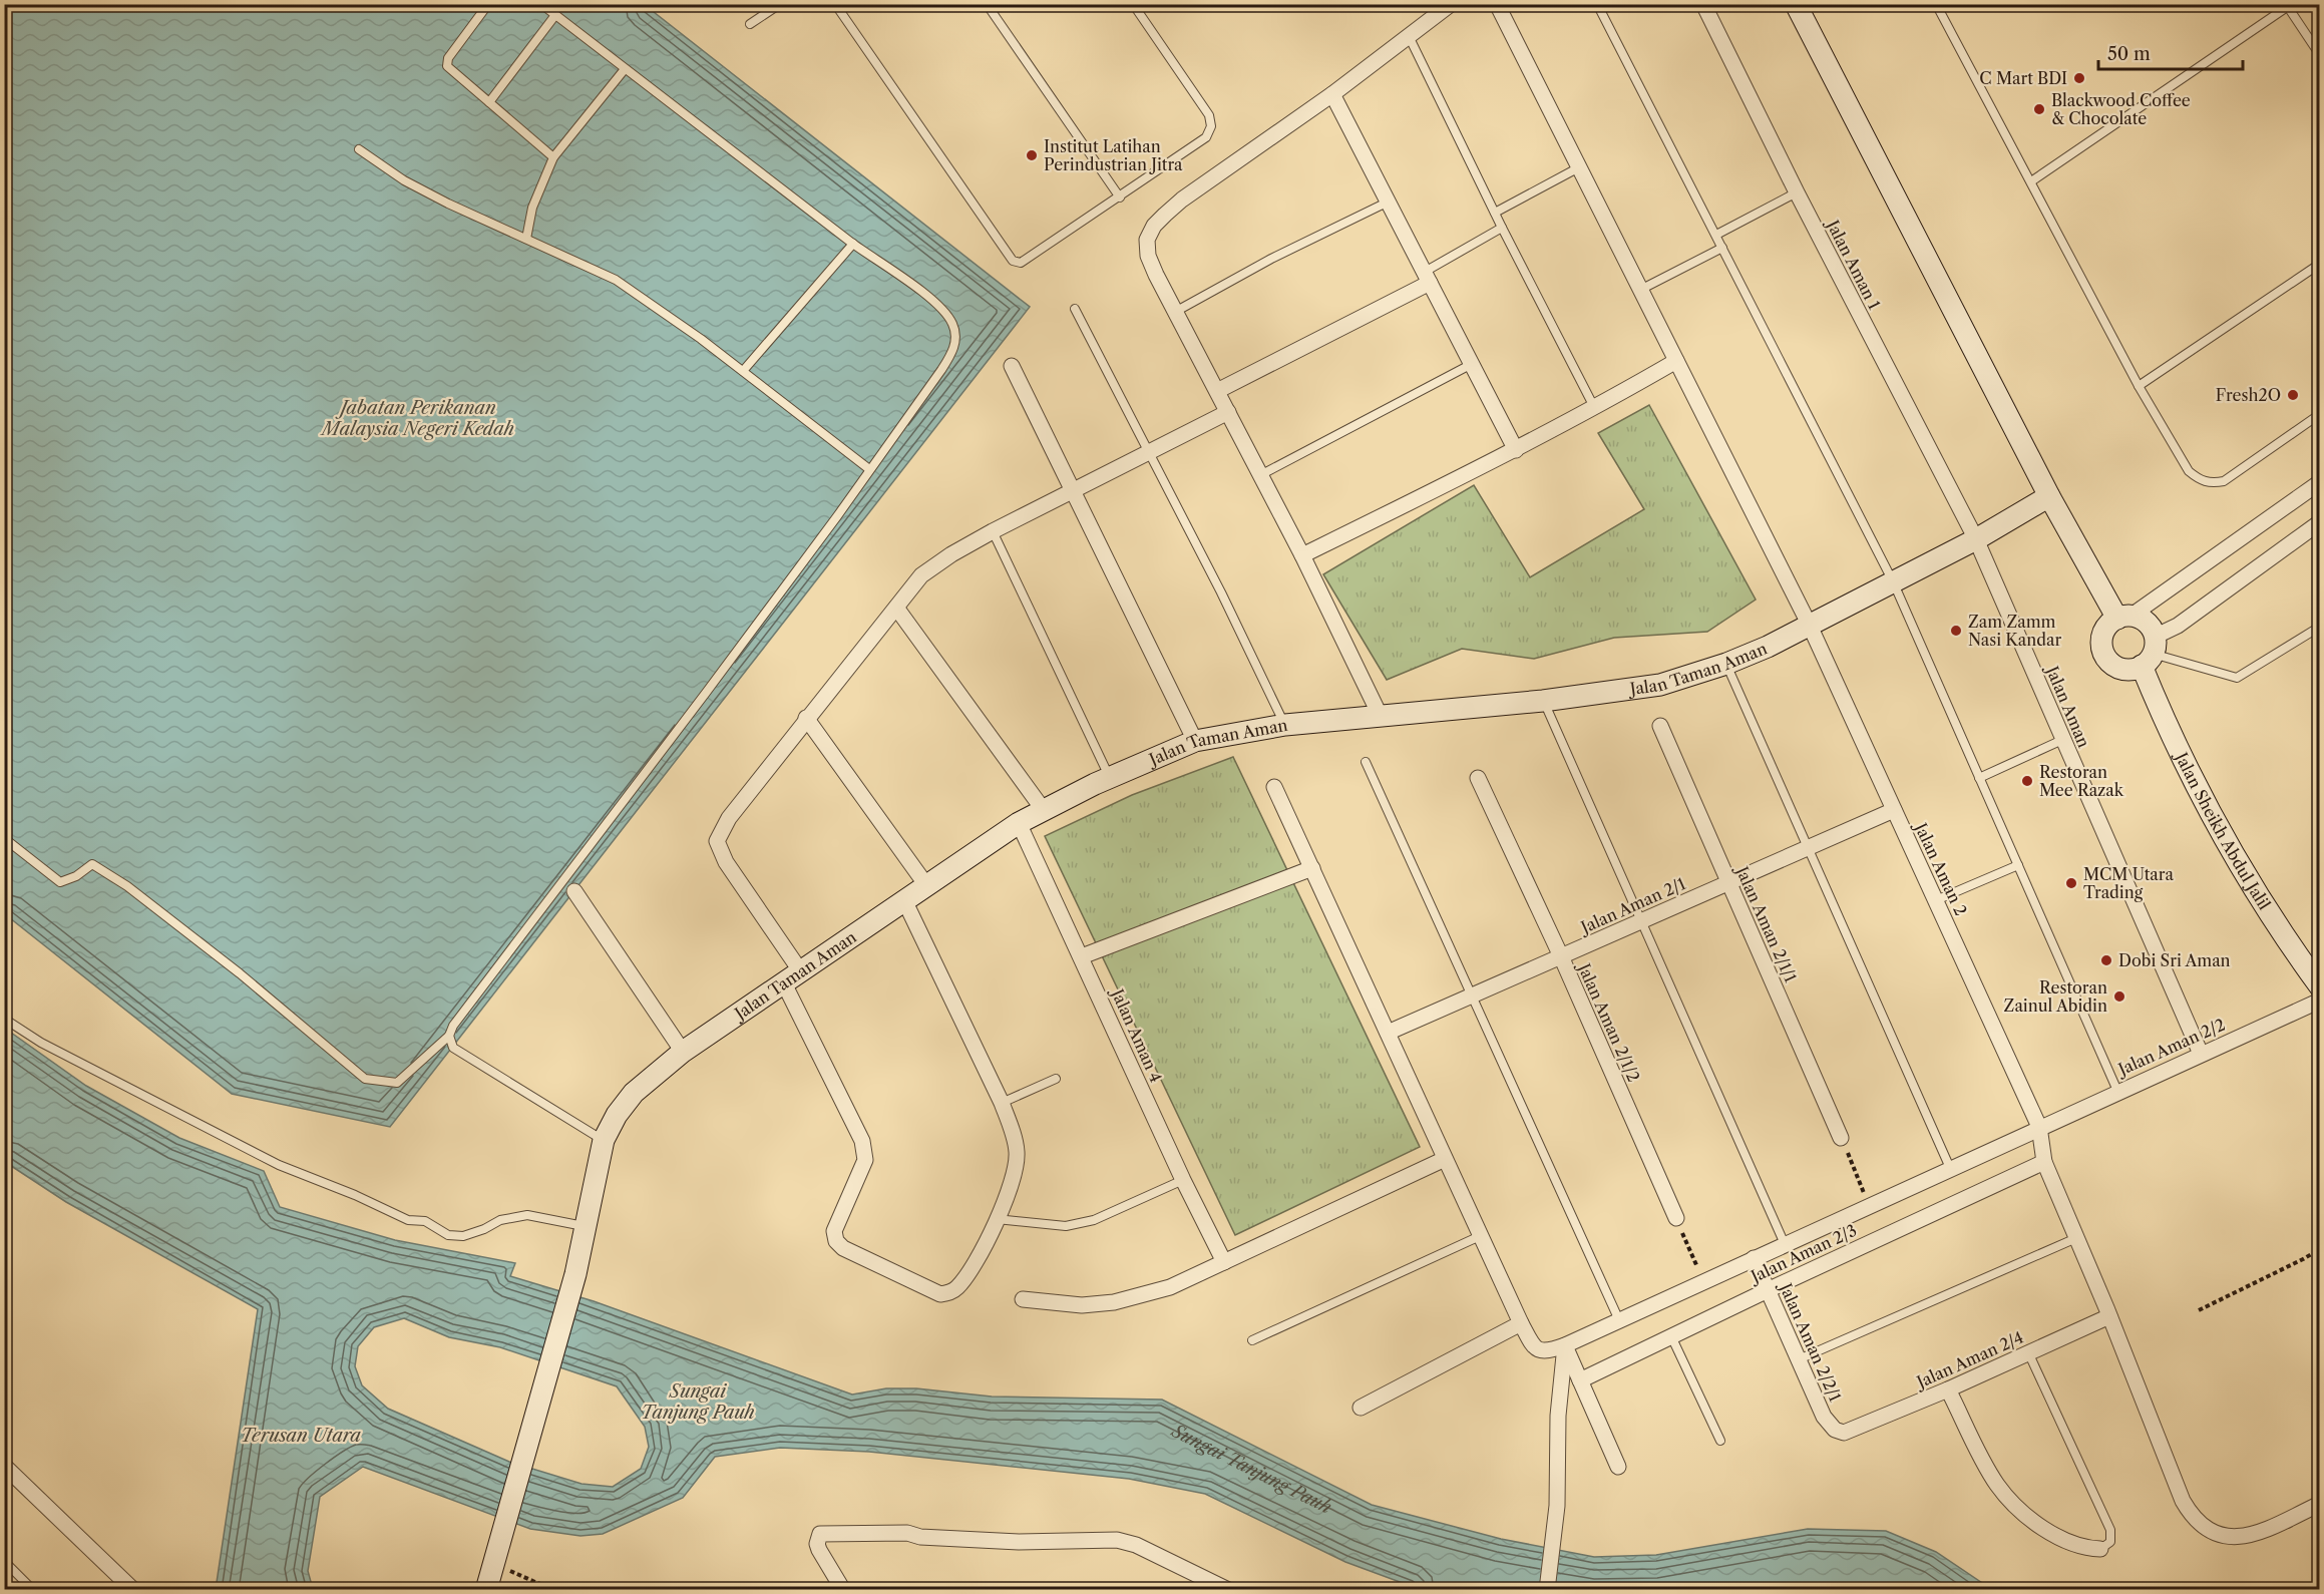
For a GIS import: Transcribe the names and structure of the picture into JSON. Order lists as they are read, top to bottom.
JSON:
{
  "streets": {
    "street": [
      "Jalan Aman 1",
      "Jalan Taman Aman",
      "Jalan Aman",
      "Jalan Sheikh Abdul Jalil",
      "Jalan Aman 2",
      "Jalan Aman 2/1",
      "Jalan Aman 2/1/1",
      "Jalan Aman 2/1/2",
      "Jalan Aman 4",
      "Jalan Aman 2/2",
      "Jalan Aman 2/3",
      "Jalan Aman 2/2/1",
      "Jalan Aman 2/4"
    ]
  },
  "crossings": [
    ["Jalan Aman 1", "Jalan Taman Aman"],
    ["Jalan Aman 1", "Jalan Aman"],
    ["Jalan Taman Aman", "Jalan Aman"],
    ["Jalan Taman Aman", "Jalan Aman 2"],
    ["Jalan Taman Aman", "Jalan Aman 4"],
    ["Jalan Aman", "Jalan Aman 2/2"],
    ["Jalan Aman 2", "Jalan Aman 2/1"],
    ["Jalan Aman 2", "Jalan Aman 2/2"],
    ["Jalan Aman 2", "Jalan Aman 2/3"],
    ["Jalan Aman 2", "Jalan Aman 2/4"],
    ["Jalan Aman 2/1", "Jalan Aman 2/1/1"],
    ["Jalan Aman 2/1", "Jalan Aman 2/1/2"],
    ["Jalan Aman 2/2", "Jalan Aman 2/2/1"],
    ["Jalan Aman 2/3", "Jalan Aman 2/2/1"],
    ["Jalan Aman 2/2/1", "Jalan Aman 2/4"]
  ],
  "water": ["Jabatan Perikanan Malaysia Negeri Kedah", "Sungai Tanjung Pauh", "Terusan Utara"],
  "places": [
    "C Mart BDI",
    "Blackwood Coffee & Chocolate",
    "Institut Latihan Perindustrian Jitra",
    "Fresh2O",
    "Zam Zamm Nasi Kandar",
    "Restoran Mee Razak",
    "MCM Utara Trading",
    "Dobi Sri Aman",
    "Restoran Zainul Abidin"
  ],
  "scale_bar": "50 m"
}
